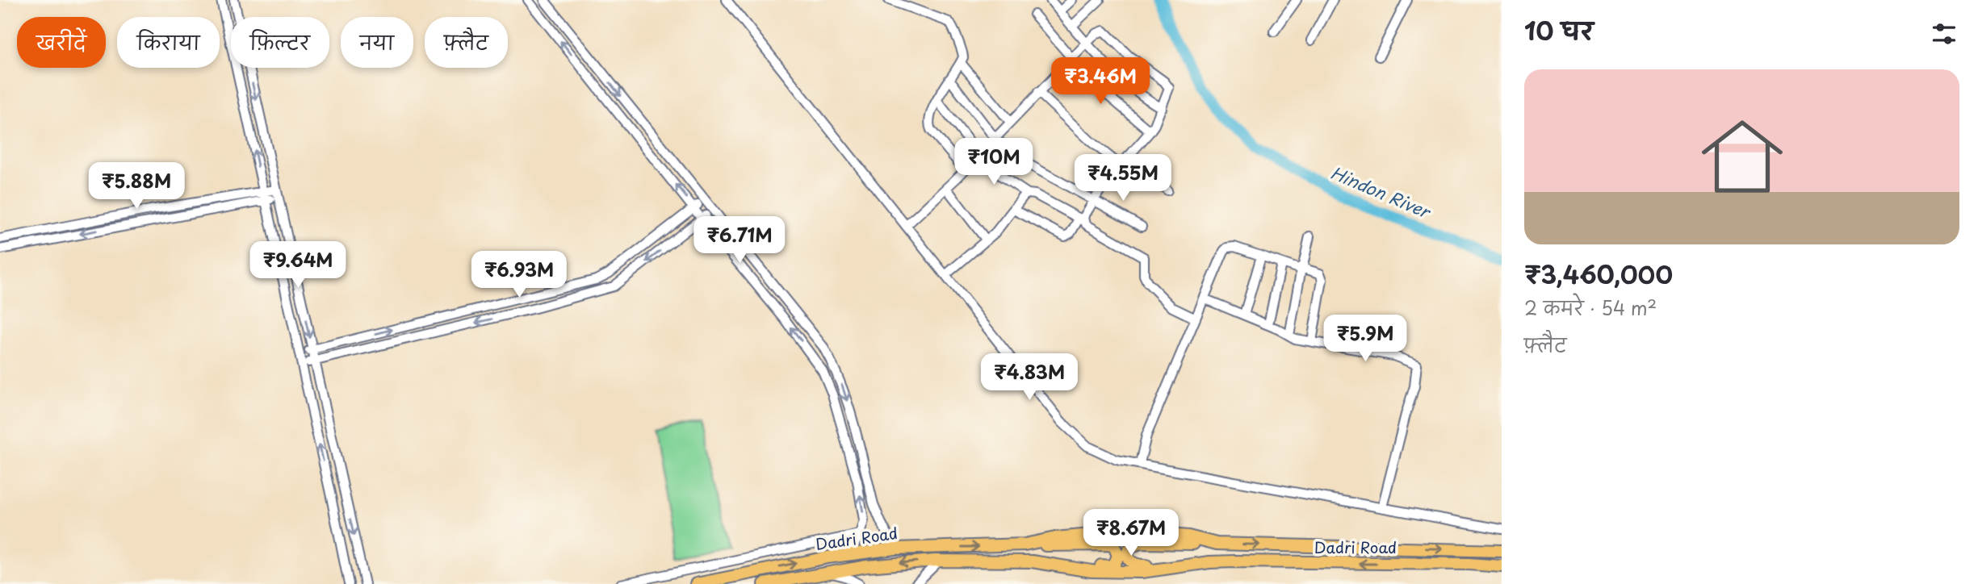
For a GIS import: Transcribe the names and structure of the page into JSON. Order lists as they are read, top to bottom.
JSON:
{
  "streets": {
    "main road": ["Dadri Road"]
  },
  "water": ["Hindon River"],
  "page": {
    "heading": "10 घर",
    "chip": [
      "खरीदें",
      "किराया",
      "फ़िल्टर",
      "नया",
      "फ़्लैट"
    ],
    "price": [
      "₹3.46M",
      "₹10M",
      "₹4.55M",
      "₹5.88M",
      "₹6.71M",
      "₹9.64M",
      "₹6.93M",
      "₹5.9M",
      "₹4.83M",
      "₹8.67M"
    ],
    "list": [
      {
        "name": "₹3,460,000",
        "note": "2 कमरे · 54 m² · फ़्लैट"
      }
    ]
  }
}
